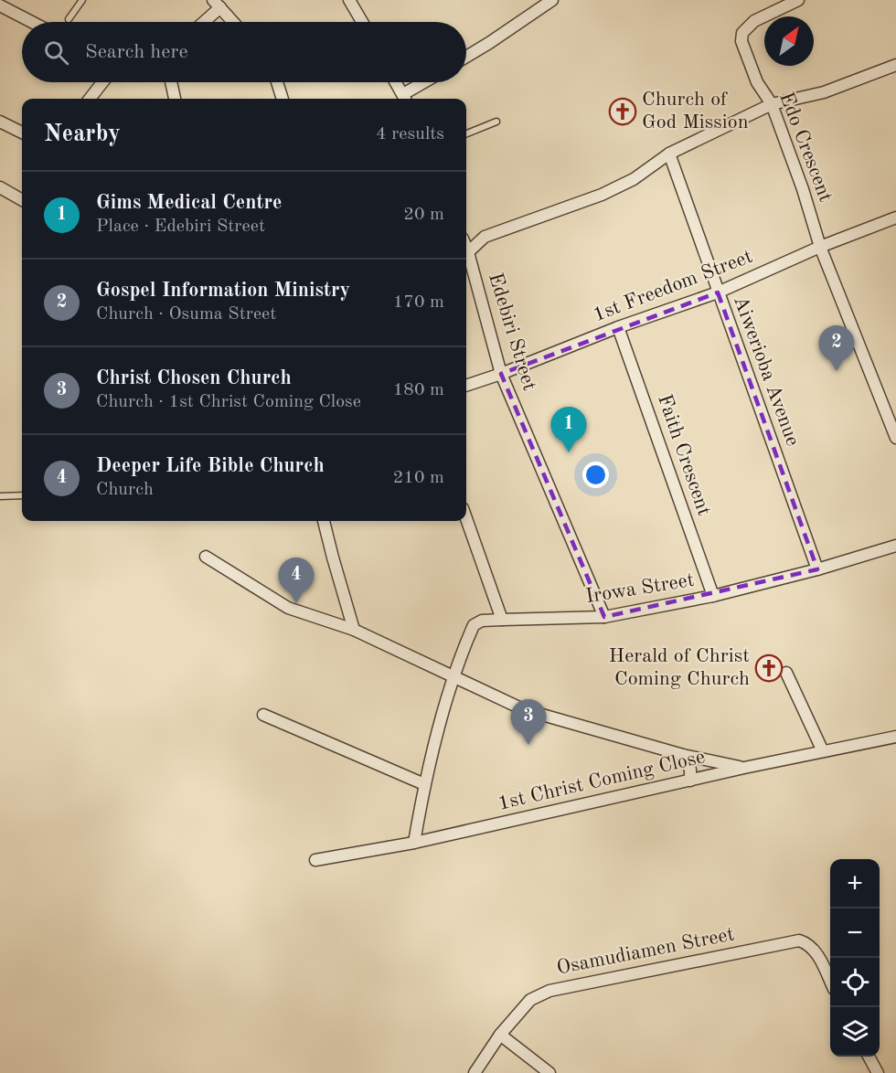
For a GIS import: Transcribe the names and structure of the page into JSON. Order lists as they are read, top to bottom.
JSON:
{
  "streets": {
    "street": [
      "Edo Crescent",
      "1st Freedom Street",
      "Edebiri Street",
      "Aiwerioba Avenue",
      "Faith Crescent",
      "Irowa Street",
      "1st Christ Coming Close",
      "Osamudiamen Street"
    ]
  },
  "crossings": [
    ["Edo Crescent", "1st Freedom Street"],
    ["1st Freedom Street", "Edebiri Street"],
    ["1st Freedom Street", "Aiwerioba Avenue"],
    ["1st Freedom Street", "Faith Crescent"],
    ["Edebiri Street", "Irowa Street"],
    ["Aiwerioba Avenue", "Irowa Street"],
    ["Faith Crescent", "Irowa Street"]
  ],
  "places": {
    "church": ["Church of God Mission", "Herald of Christ Coming Church"]
  },
  "north": "top right",
  "page": {
    "search": "Search here",
    "heading": ["Nearby", "4 results"],
    "list": [
      {
        "mark": "1",
        "name": "Gims Medical Centre",
        "note": "Place · Edebiri Street",
        "value": "20 m"
      },
      {
        "mark": "2",
        "name": "Gospel Information Ministry",
        "note": "Church · Osuma Street",
        "value": "170 m"
      },
      {
        "mark": "3",
        "name": "Christ Chosen Church",
        "note": "Church · 1st Christ Coming Close",
        "value": "180 m"
      },
      {
        "mark": "4",
        "name": "Deeper Life Bible Church",
        "note": "Church",
        "value": "210 m"
      }
    ],
    "pins": [
      "2",
      "1",
      "4",
      "3"
    ],
    "map_buttons": ["+", "−"]
  }
}
